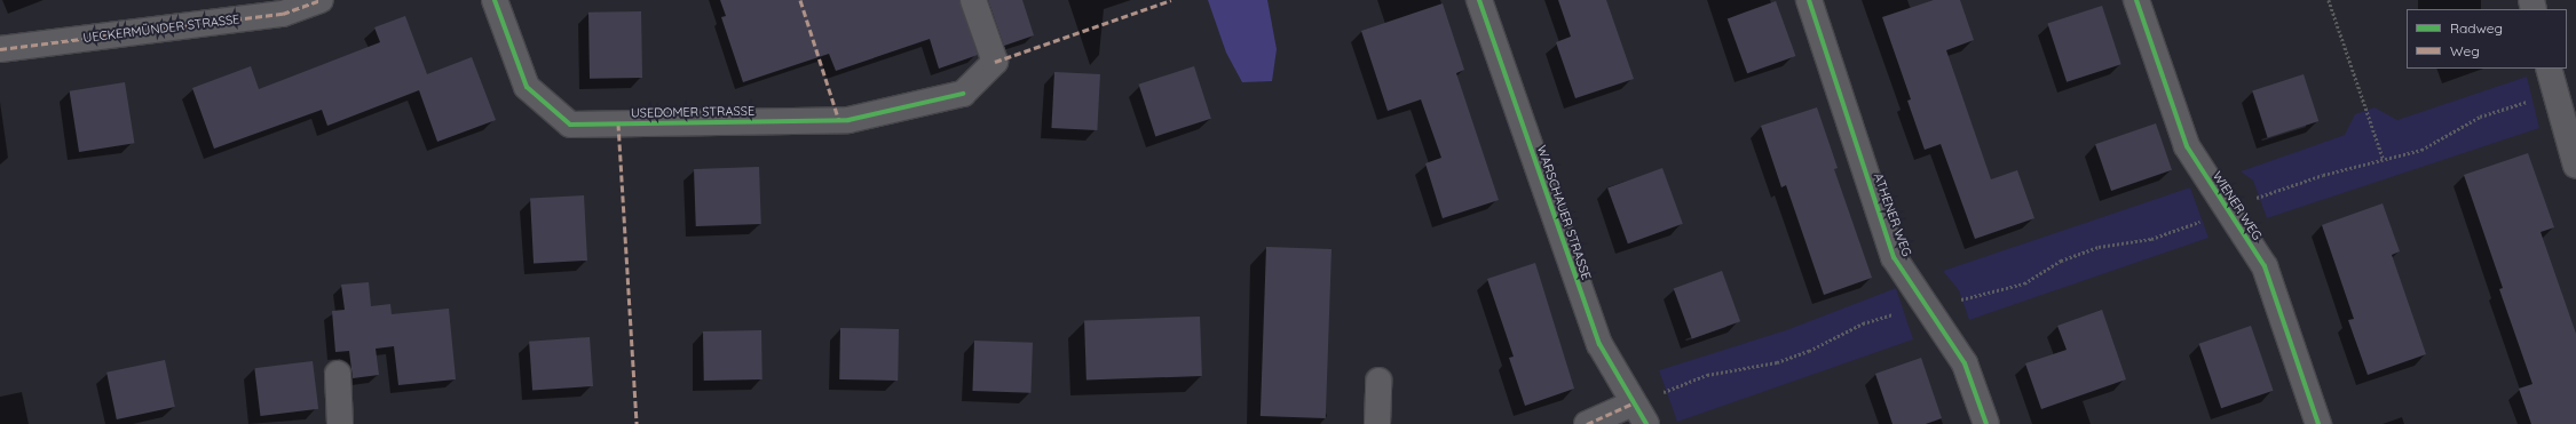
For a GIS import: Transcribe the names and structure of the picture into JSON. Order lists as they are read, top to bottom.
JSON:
{
  "streets": {
    "street": [
      "UECKERMÜNDER STRASSE",
      "USEDOMER STRASSE",
      "WIENER WEG",
      "WARSCHAUER STRASSE",
      "ATHENER WEG"
    ]
  },
  "legend": ["Radweg", "Weg"]
}
